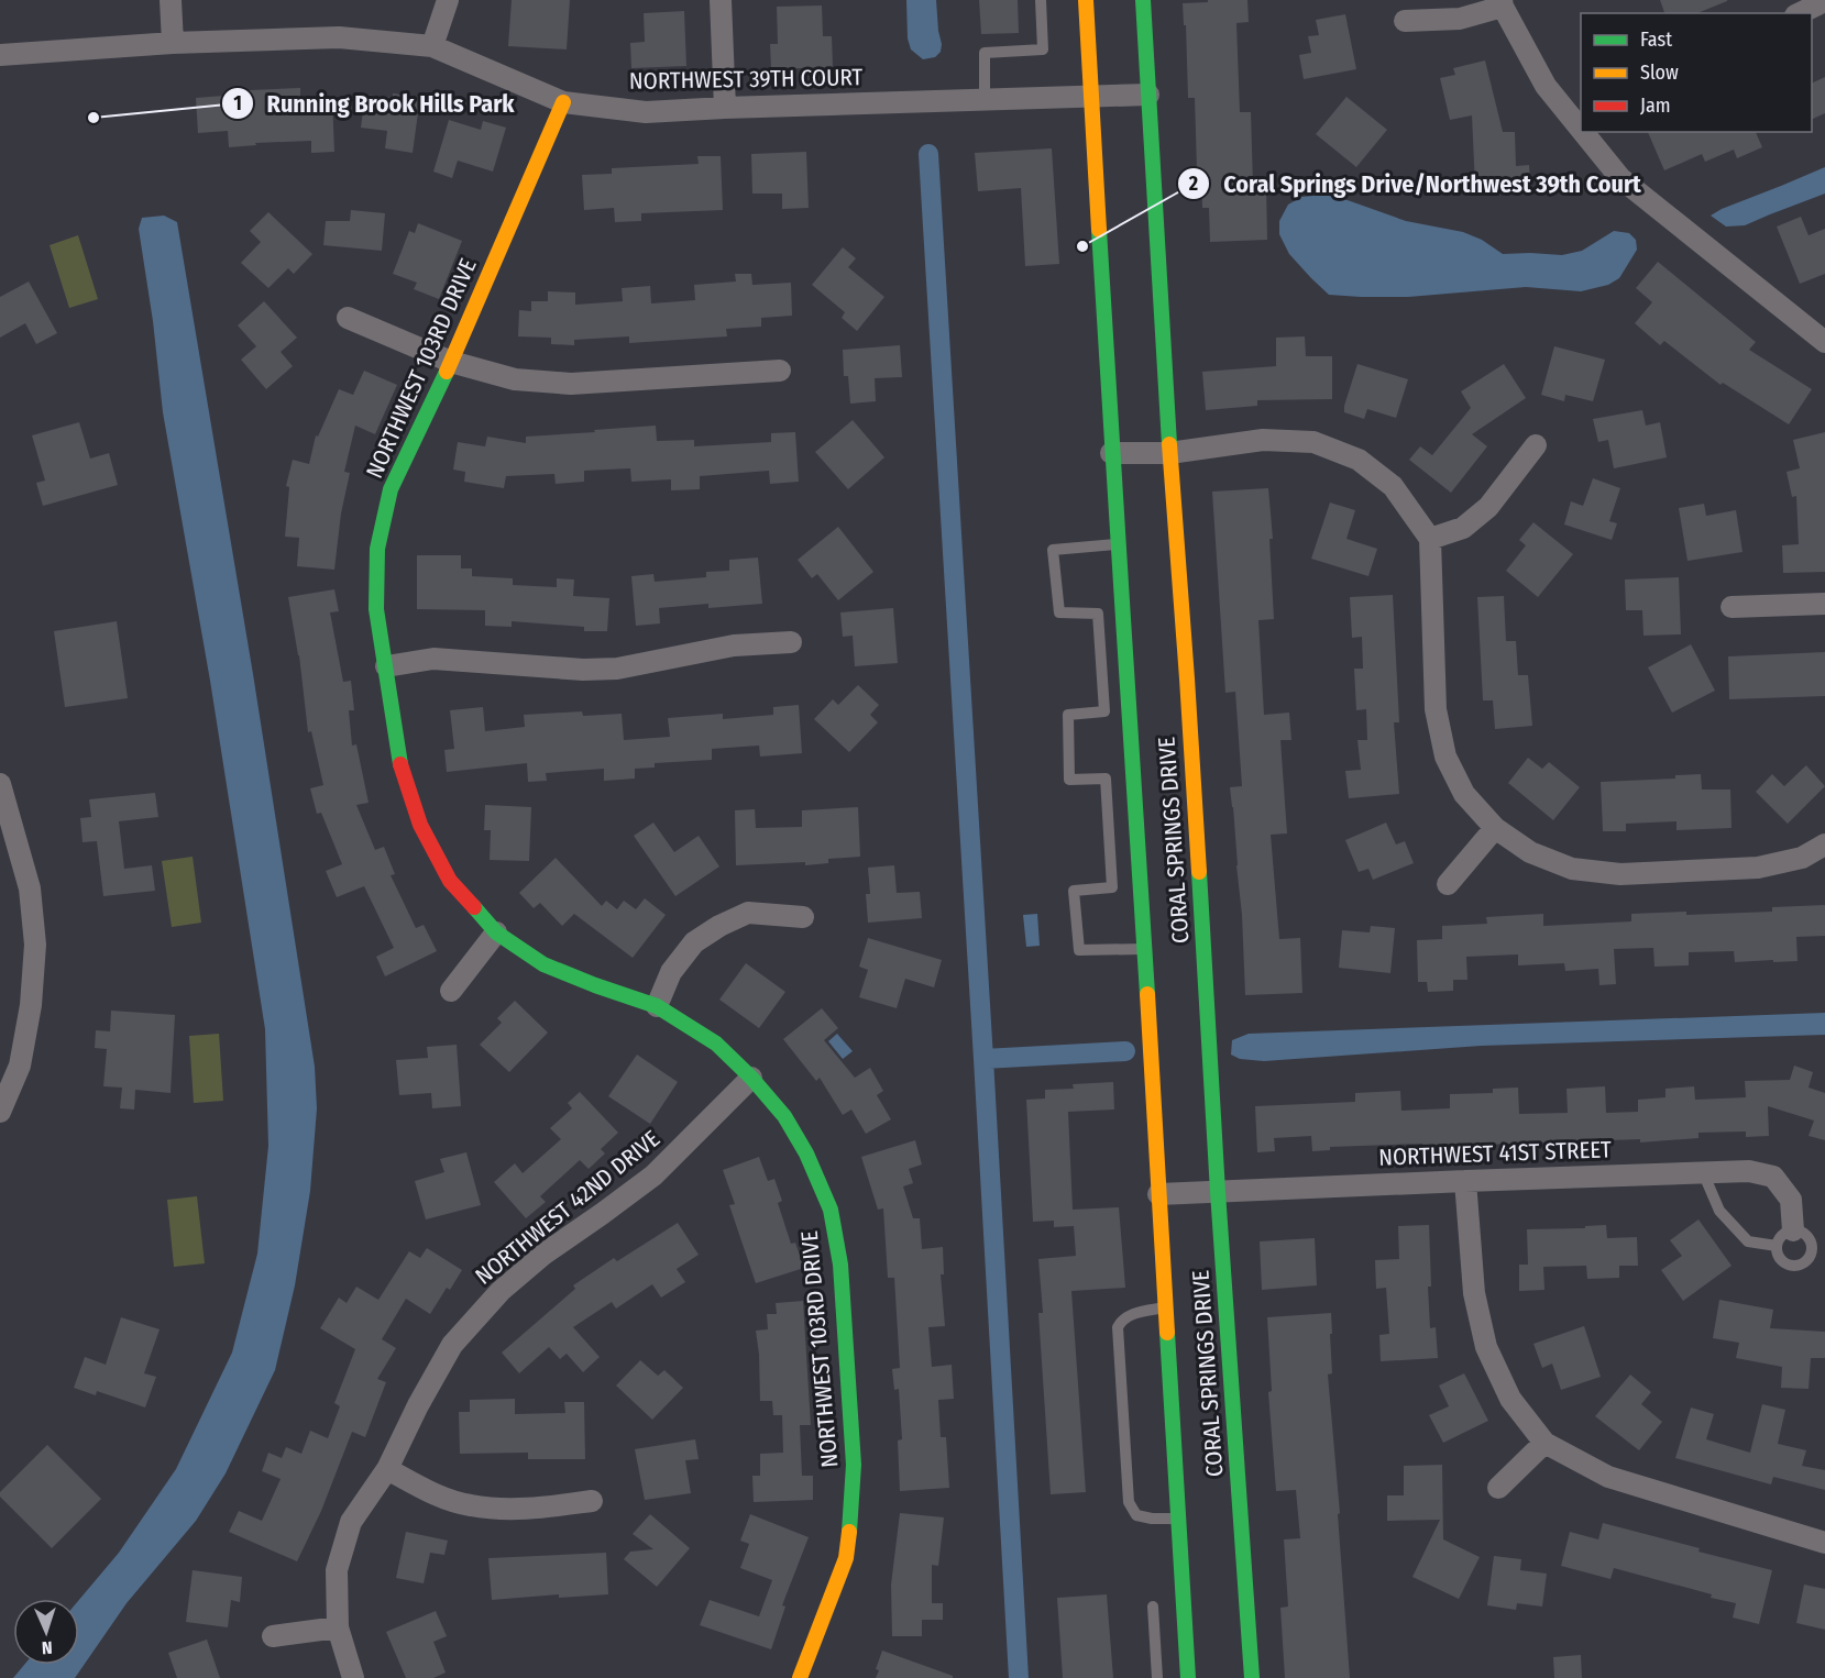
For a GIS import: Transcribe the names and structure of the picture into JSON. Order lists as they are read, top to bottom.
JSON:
{
  "streets": {
    "main road": ["NORTHWEST 103RD DRIVE", "CORAL SPRINGS DRIVE"],
    "street": ["NORTHWEST 39TH COURT", "NORTHWEST 41ST STREET", "NORTHWEST 42ND DRIVE"]
  },
  "crossings": [
    ["NORTHWEST 39TH COURT", "NORTHWEST 103RD DRIVE"],
    ["NORTHWEST 39TH COURT", "CORAL SPRINGS DRIVE"],
    ["NORTHWEST 103RD DRIVE", "NORTHWEST 42ND DRIVE"],
    ["CORAL SPRINGS DRIVE", "NORTHWEST 41ST STREET"]
  ],
  "places": ["Running Brook Hills Park", "Coral Springs Drive/Northwest 39th Court"],
  "legend": ["Fast", "Slow", "Jam"],
  "north": "bottom"
}
